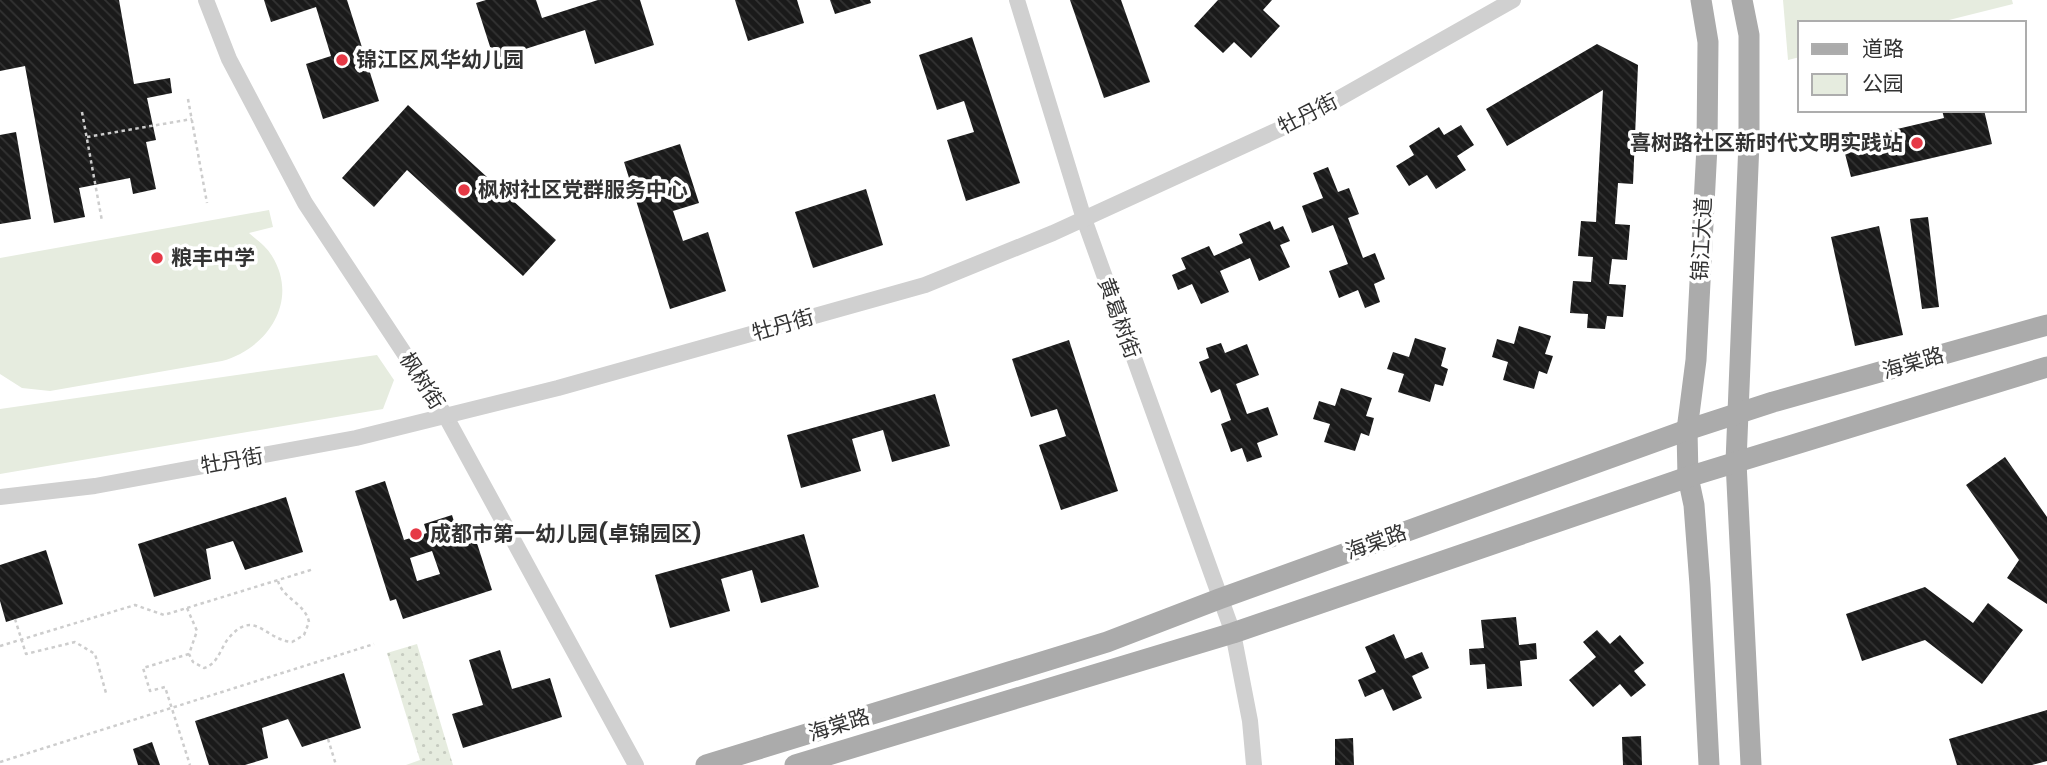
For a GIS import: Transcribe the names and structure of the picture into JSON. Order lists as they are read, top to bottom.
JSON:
{
  "streets": {
    "main road": ["锦江大道", "海棠路"],
    "street": ["牡丹街", "黄葛树街", "枫树街"]
  },
  "crossings": [
    ["牡丹街", "黄葛树街"],
    ["牡丹街", "枫树街"],
    ["锦江大道", "海棠路"],
    ["黄葛树街", "海棠路"]
  ],
  "places": [
    "锦江区风华幼儿园",
    "喜树路社区新时代文明实践站",
    "枫树社区党群服务中心",
    "粮丰中学",
    "成都市第一幼儿园(卓锦园区)"
  ],
  "legend": ["道路", "公园"]
}
